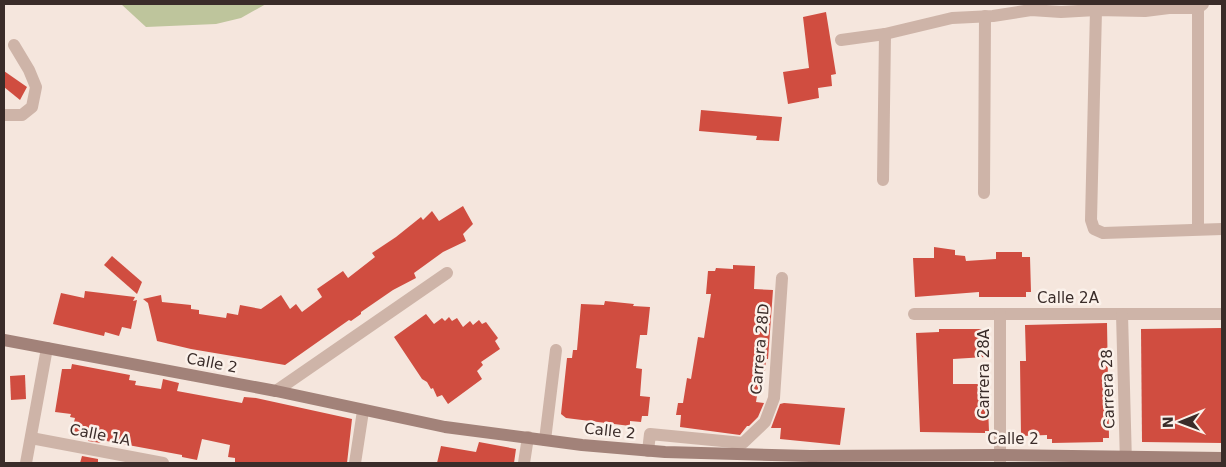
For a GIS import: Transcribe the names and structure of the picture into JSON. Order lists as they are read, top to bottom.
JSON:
{
  "streets": {
    "street": [
      "Calle 2A",
      "Carrera 28D",
      "Calle 2",
      "Carrera 28A",
      "Carrera 28",
      "Calle 1A"
    ]
  },
  "crossings": [
    ["Calle 2A", "Carrera 28A"],
    ["Calle 2A", "Carrera 28"],
    ["Calle 2", "Carrera 28A"],
    ["Calle 2", "Carrera 28"]
  ],
  "north": "left"
}
